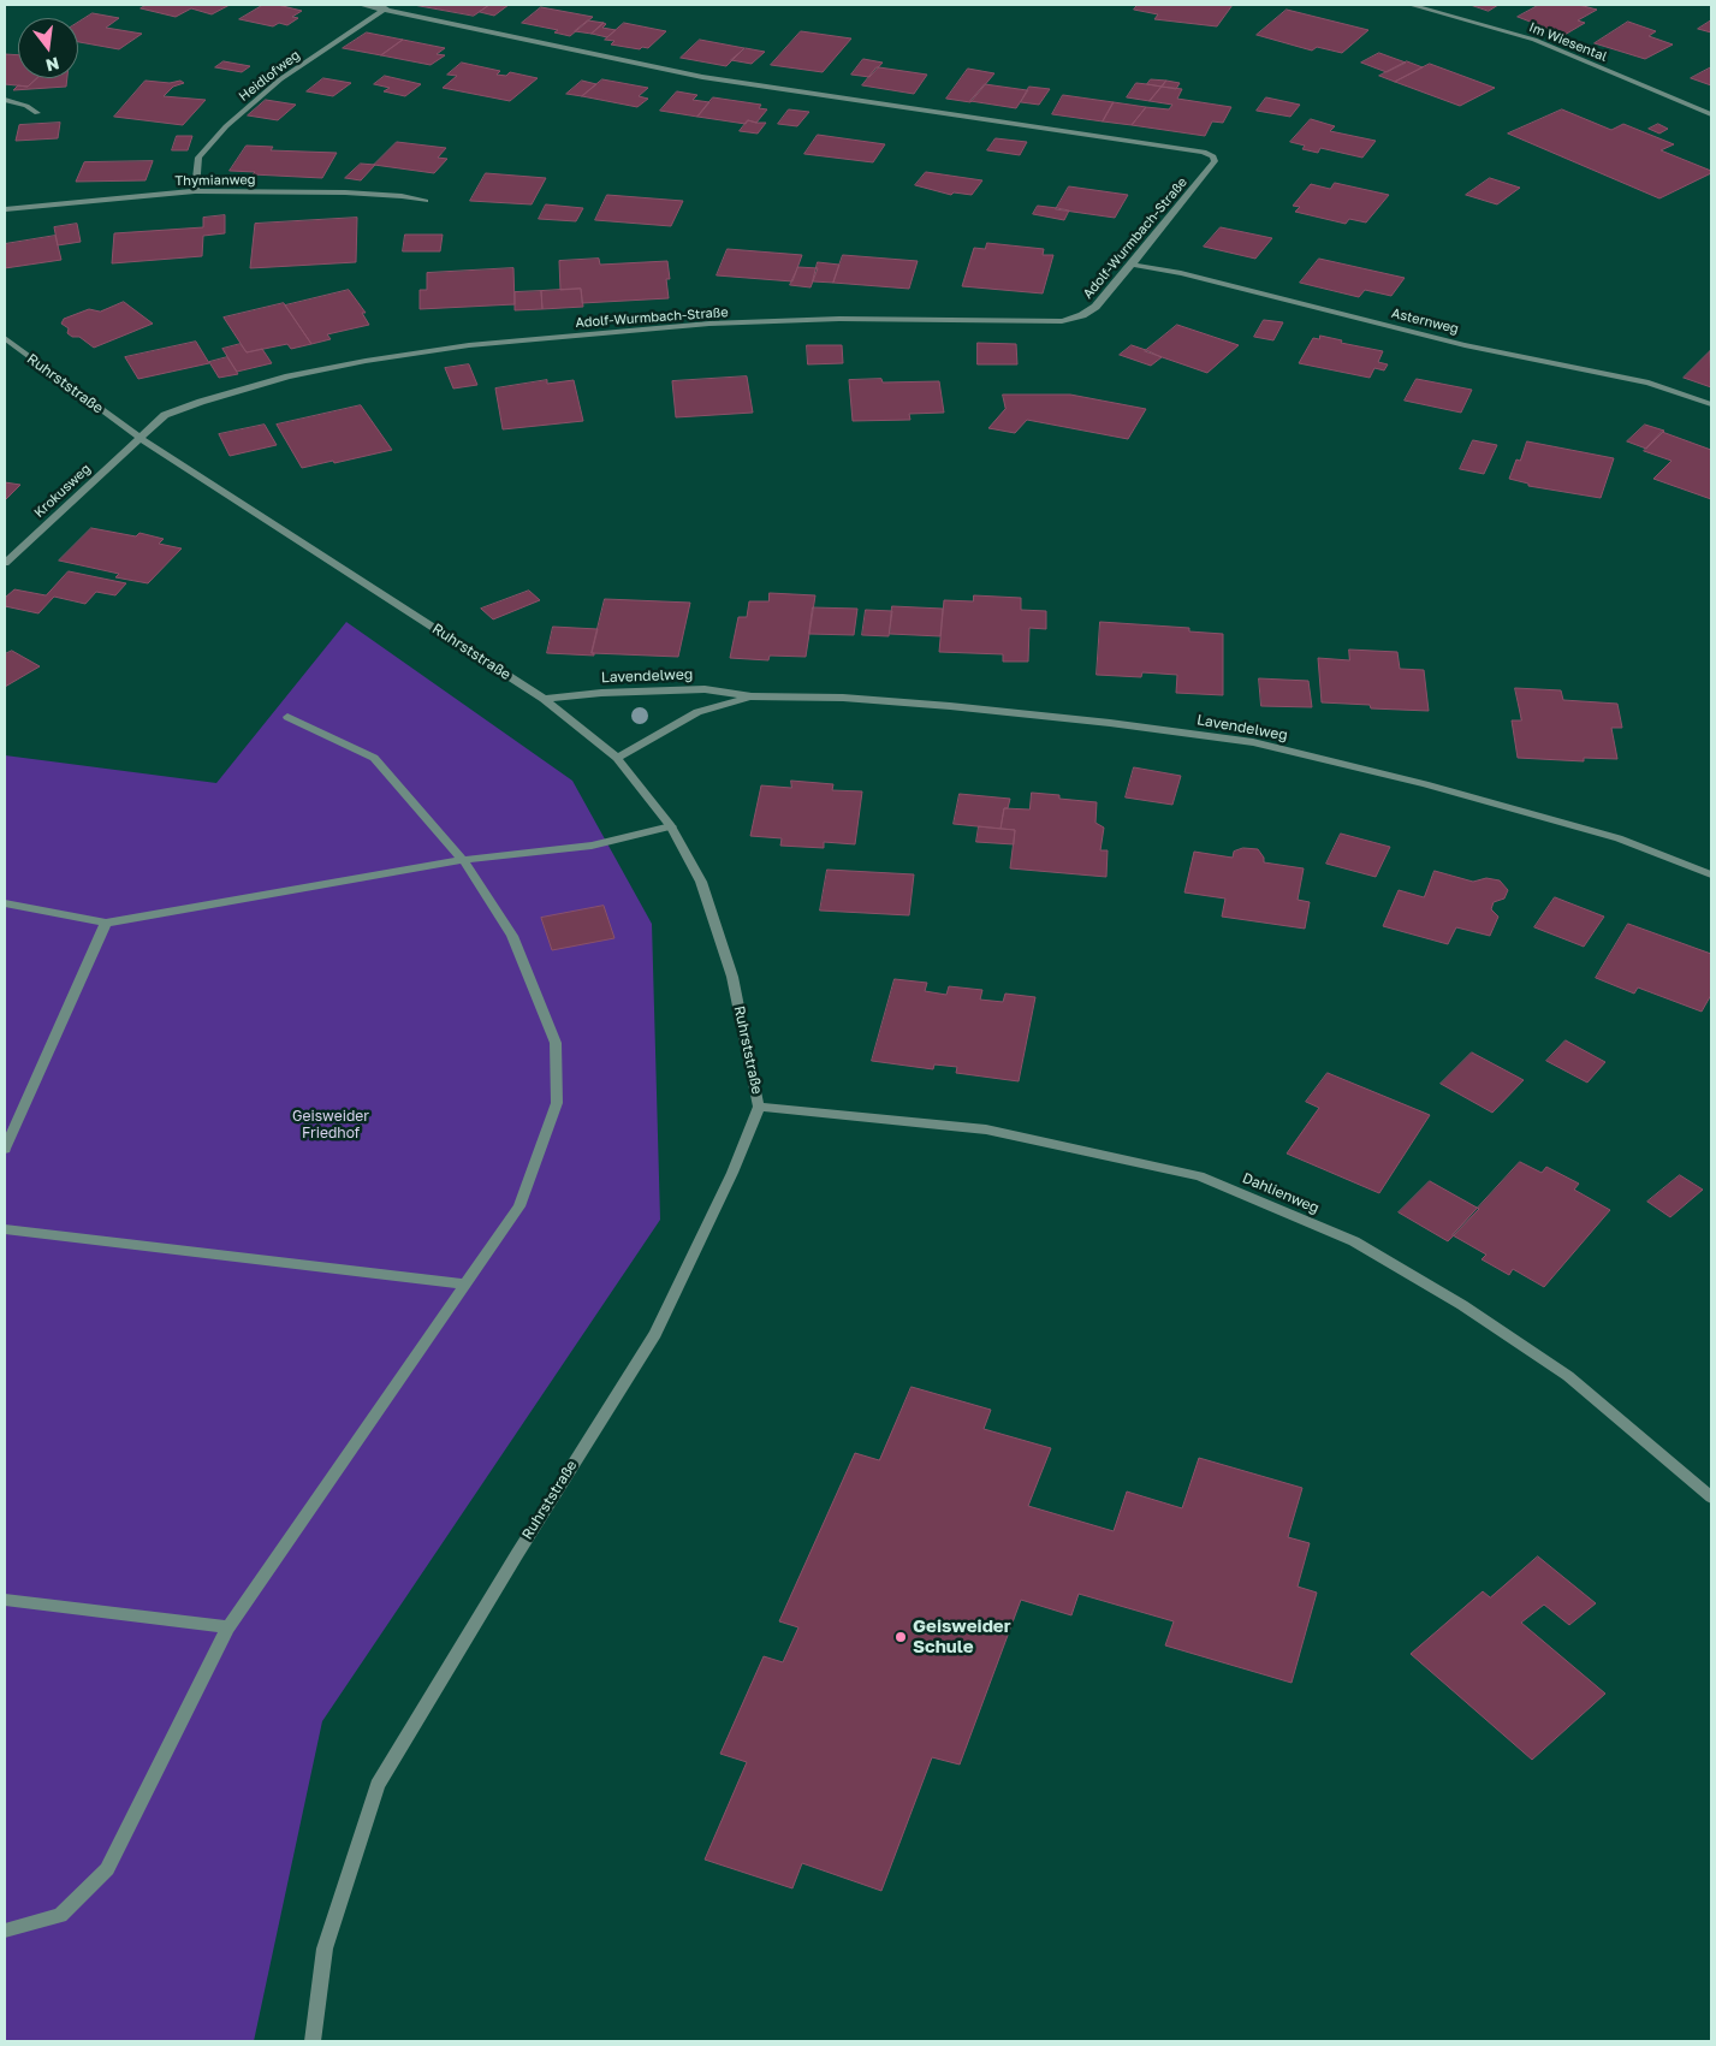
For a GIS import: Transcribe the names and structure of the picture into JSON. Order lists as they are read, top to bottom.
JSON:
{
  "streets": {
    "street": [
      "Im Wiesental",
      "Heidlofweg",
      "Thymianweg",
      "Adolf-Wurmbach-Straße",
      "Asternweg",
      "Ruhrststraße",
      "Krokusweg",
      "Lavendelweg",
      "Dahlienweg"
    ]
  },
  "crossings": [
    ["Heidlofweg", "Thymianweg"],
    ["Heidlofweg", "Adolf-Wurmbach-Straße"],
    ["Adolf-Wurmbach-Straße", "Asternweg"],
    ["Adolf-Wurmbach-Straße", "Ruhrststraße"],
    ["Adolf-Wurmbach-Straße", "Krokusweg"],
    ["Ruhrststraße", "Krokusweg"],
    ["Ruhrststraße", "Lavendelweg"],
    ["Ruhrststraße", "Dahlienweg"]
  ],
  "parks": ["Geisweider Friedhof"],
  "places": ["Geisweider Schule"],
  "north": "bottom"
}
